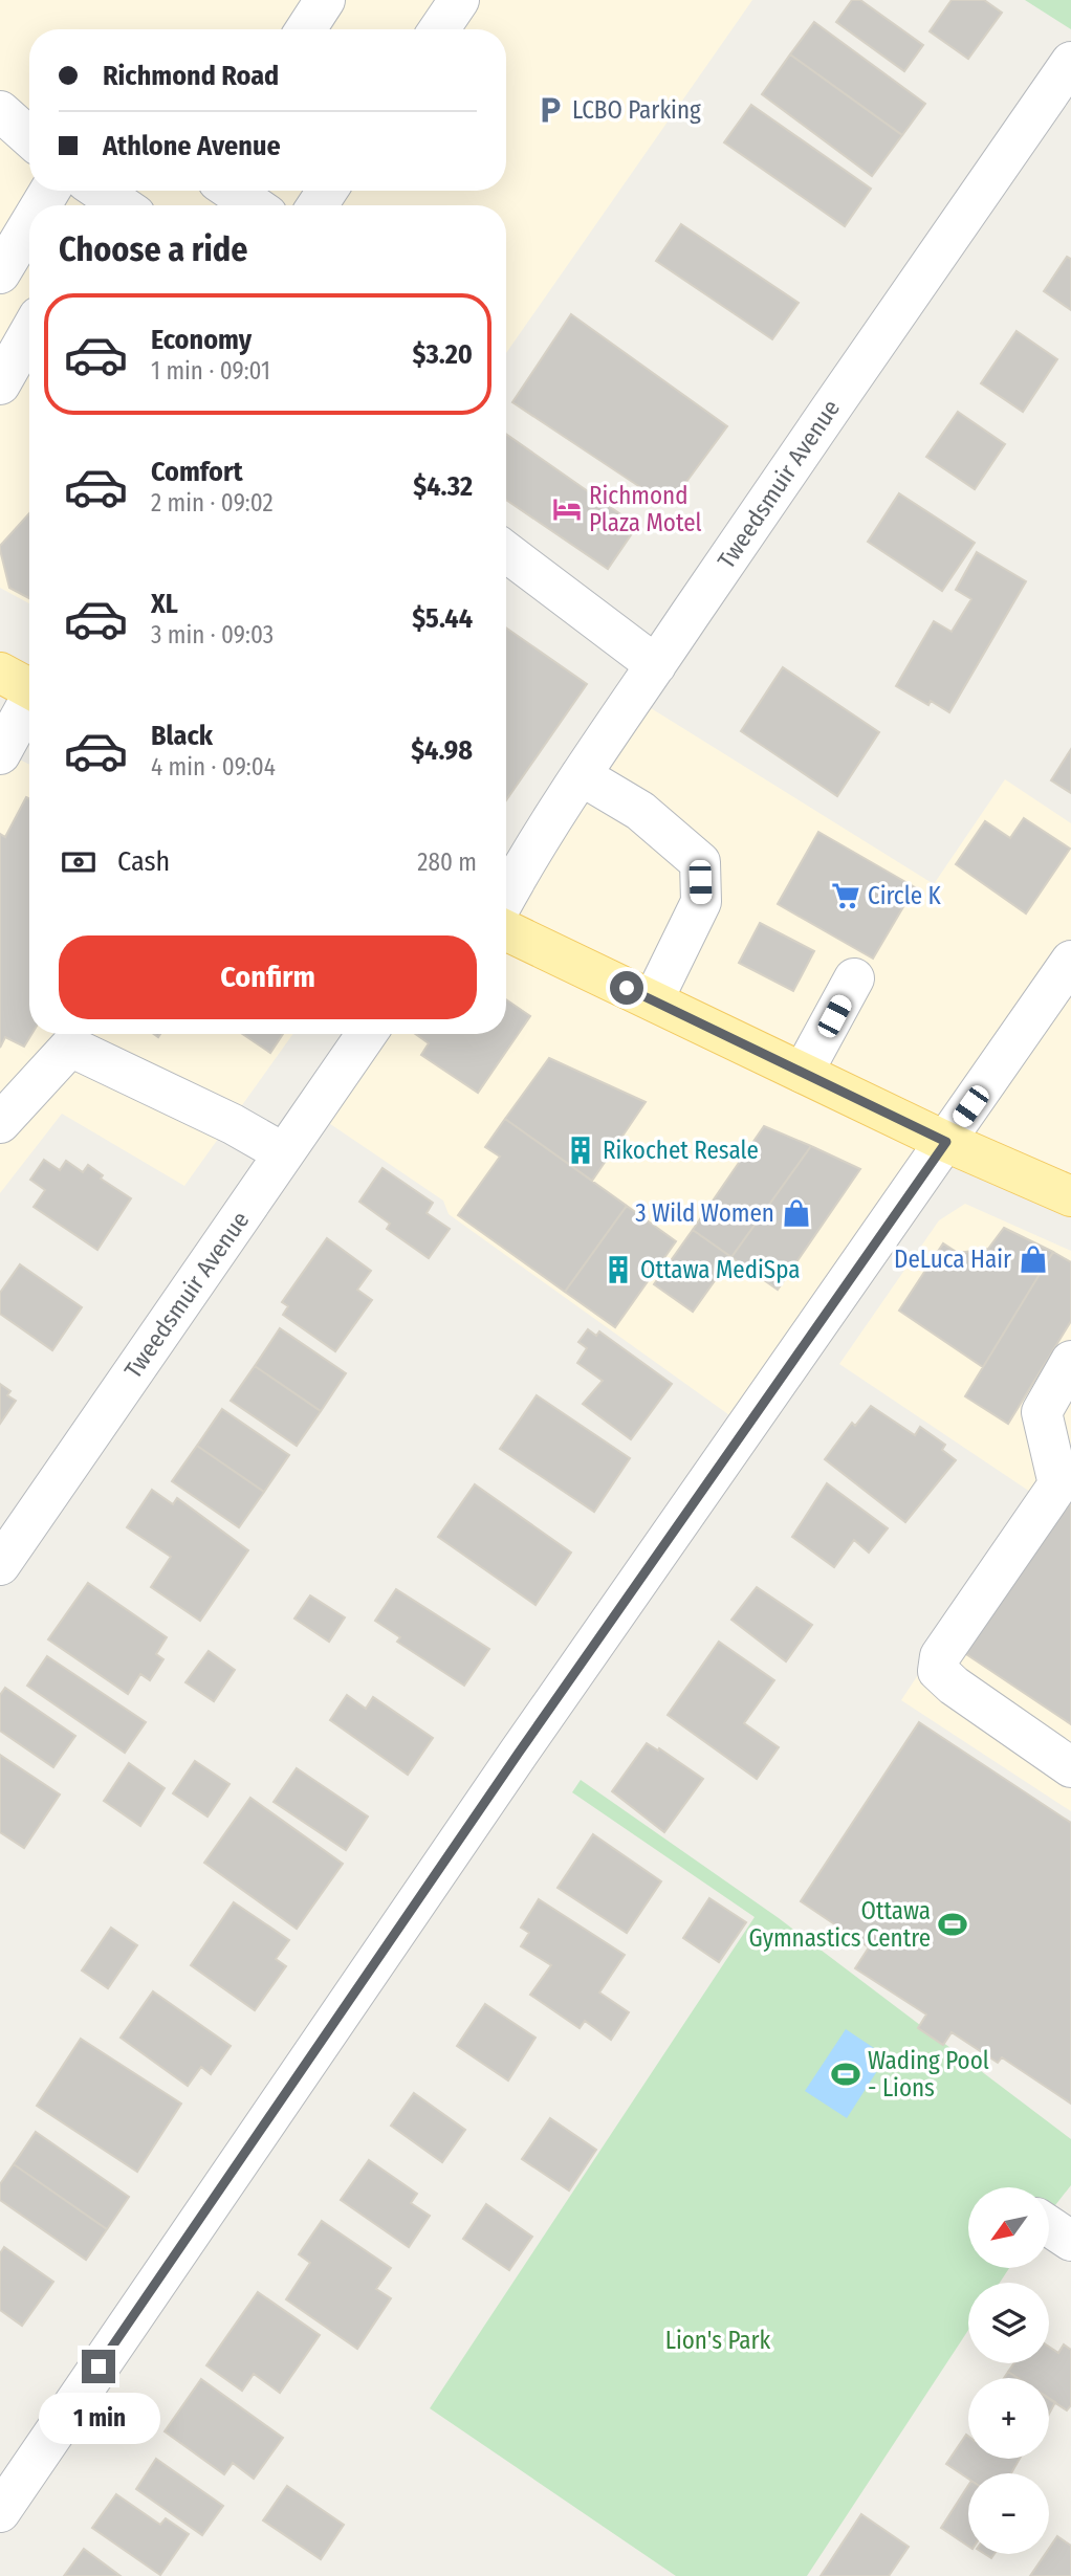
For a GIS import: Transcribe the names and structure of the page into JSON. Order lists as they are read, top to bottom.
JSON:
{
  "streets": {
    "street": ["Tweedsmuir Avenue"]
  },
  "parks": ["Lion's Park"],
  "places": {
    "parking": ["LCBO Parking"],
    "hotel": ["Richmond Plaza Motel"],
    "supermarket": ["Circle K"],
    "building": ["Rikochet Resale", "Ottawa MediSpa"],
    "shop": ["3 Wild Women", "DeLuca Hair"],
    "sports": ["Ottawa Gymnastics Centre", "Wading Pool - Lions"]
  },
  "north": "bottom left",
  "page": {
    "banner": ["Richmond Road", "Athlone Avenue"],
    "heading": "Choose a ride",
    "list": [
      {
        "name": "Economy",
        "note": "1 min · 09:01",
        "value": "$3.20"
      },
      {
        "name": "Comfort",
        "note": "2 min · 09:02",
        "value": "$4.32"
      },
      {
        "name": "XL",
        "note": "3 min · 09:03",
        "value": "$5.44"
      },
      {
        "name": "Black",
        "note": "4 min · 09:04",
        "value": "$4.98"
      }
    ],
    "pay": ["Cash", "280 m"],
    "buttons": "Confirm",
    "map_buttons": ["+", "−"],
    "bubble": "1 min"
  }
}
